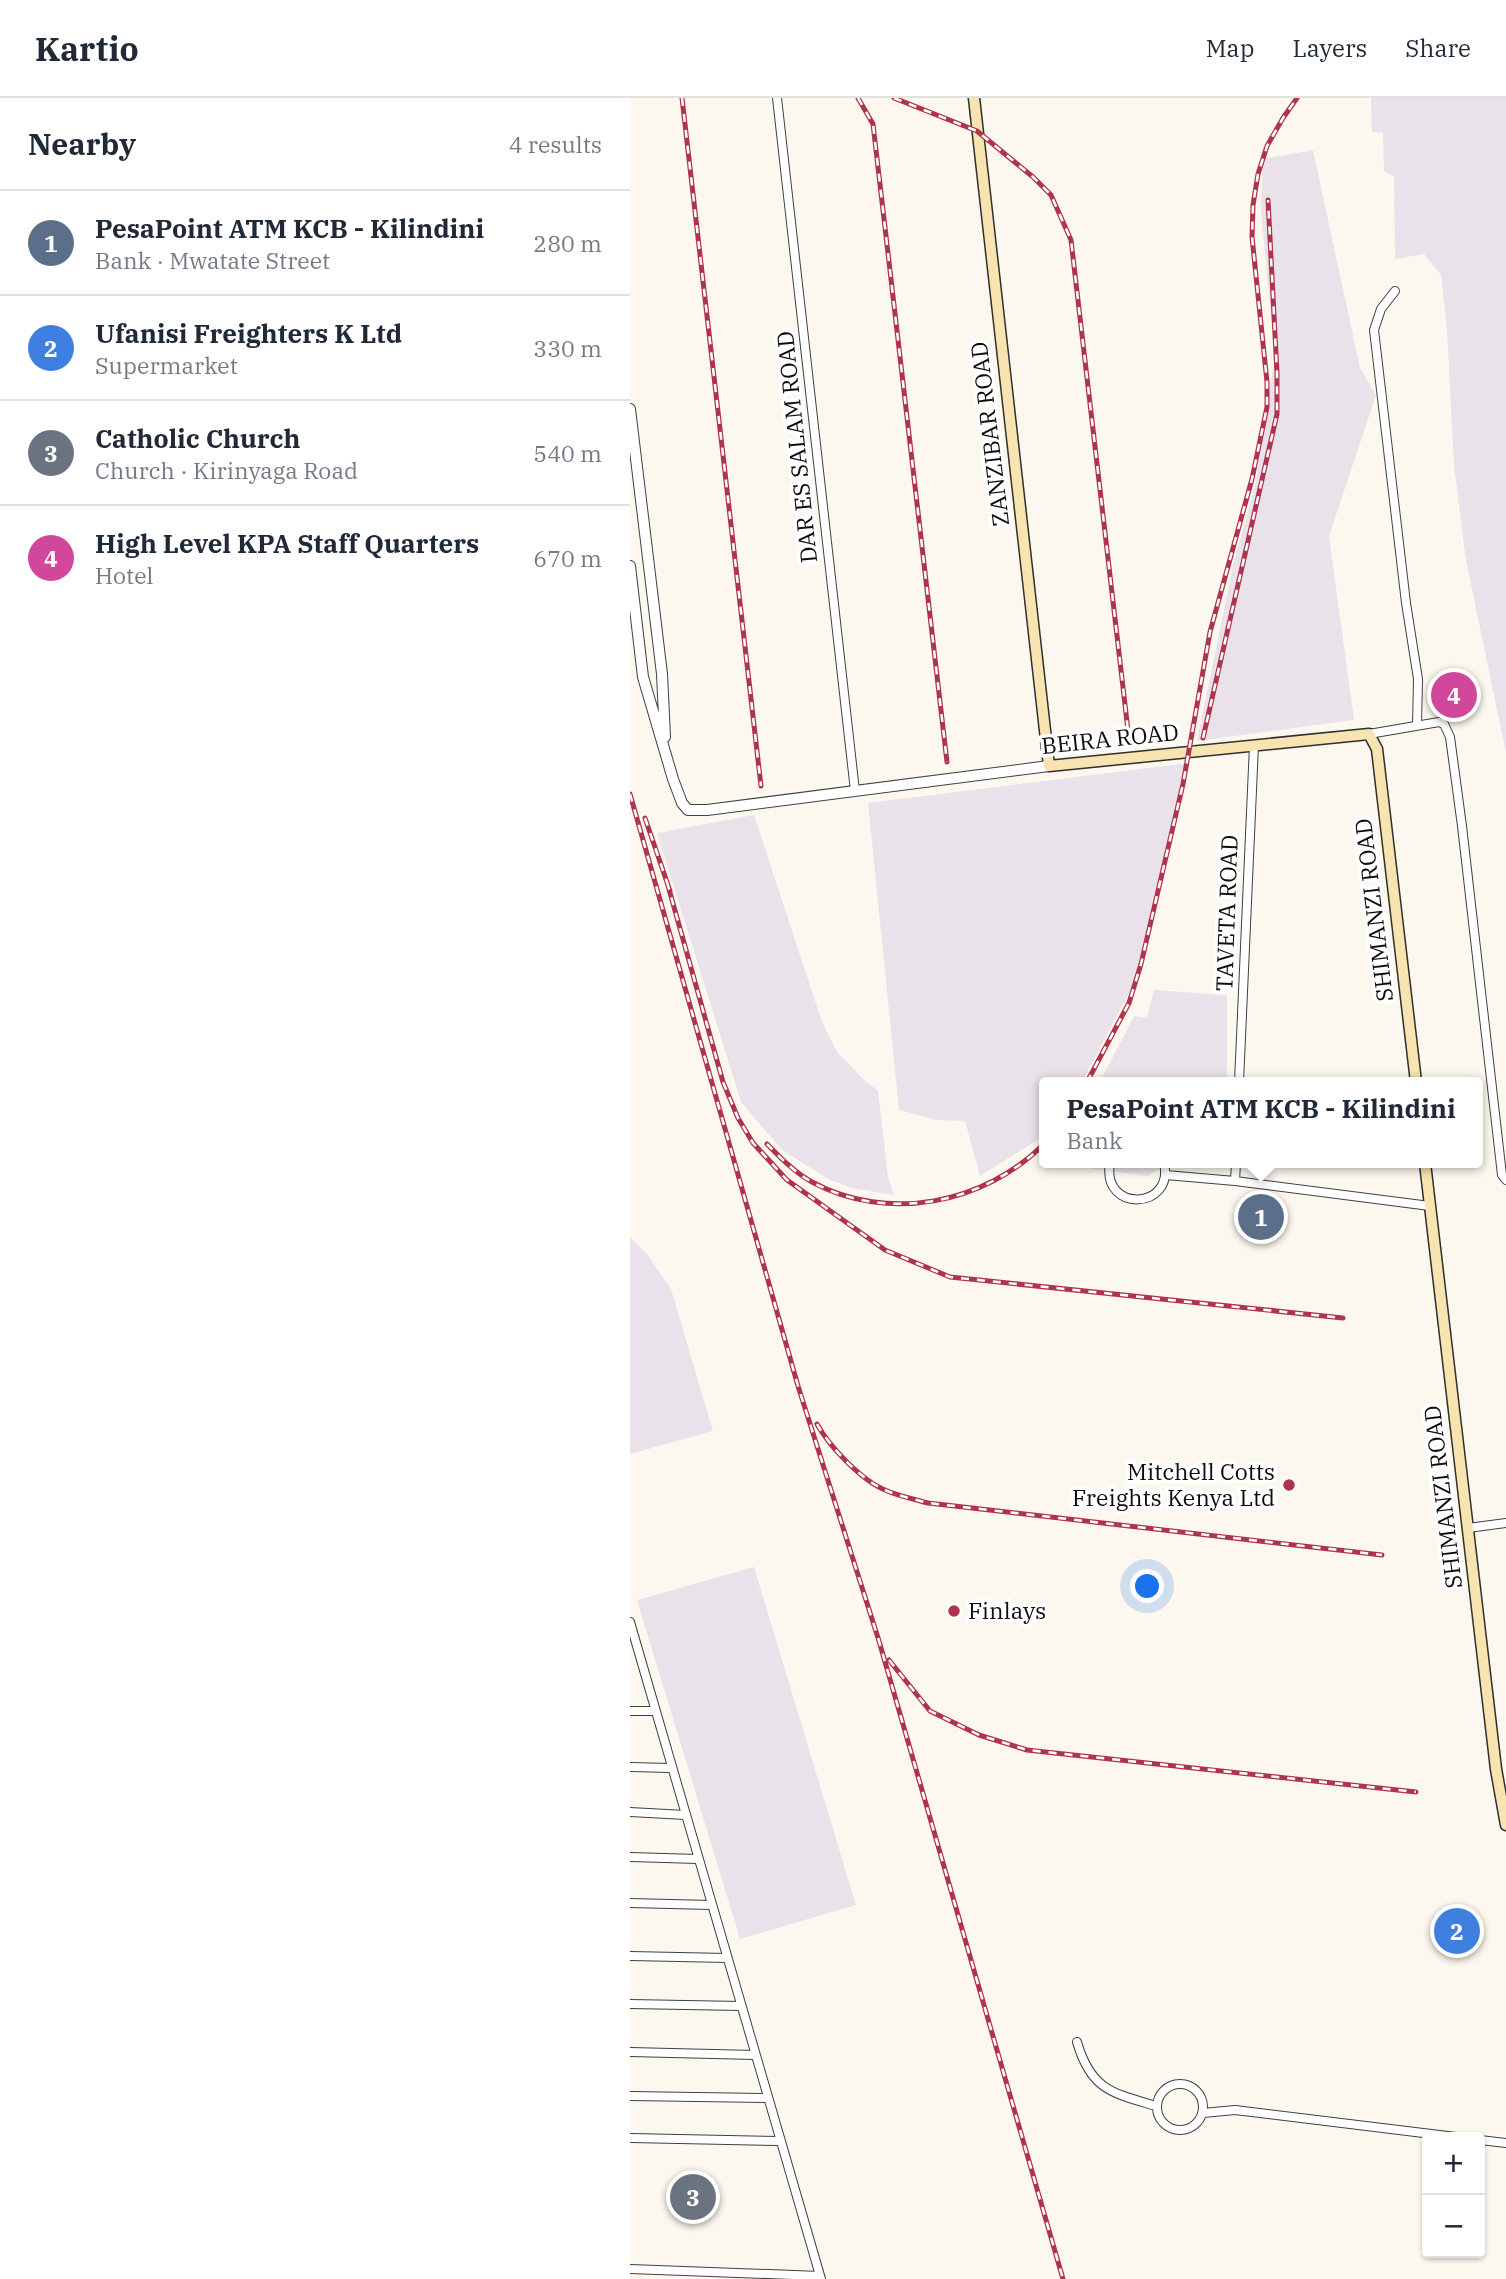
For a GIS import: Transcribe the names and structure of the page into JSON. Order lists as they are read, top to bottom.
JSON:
{
  "streets": {
    "main road": ["ZANZIBAR ROAD", "BEIRA ROAD", "SHIMANZI ROAD"],
    "street": ["DAR ES SALAM ROAD", "TAVETA ROAD"]
  },
  "crossings": [
    ["ZANZIBAR ROAD", "BEIRA ROAD"],
    ["DAR ES SALAM ROAD", "BEIRA ROAD"],
    ["BEIRA ROAD", "SHIMANZI ROAD"],
    ["BEIRA ROAD", "TAVETA ROAD"]
  ],
  "places": ["Mitchell Cotts Freights Kenya Ltd", "Finlays"],
  "page": {
    "header": "Kartio",
    "nav": ["Map", "Layers", "Share"],
    "heading": ["Nearby", "4 results"],
    "list": [
      {
        "mark": "1",
        "name": "PesaPoint ATM KCB - Kilindini",
        "note": "Bank · Mwatate Street",
        "value": "280 m"
      },
      {
        "mark": "2",
        "name": "Ufanisi Freighters K Ltd",
        "note": "Supermarket",
        "value": "330 m"
      },
      {
        "mark": "3",
        "name": "Catholic Church",
        "note": "Church · Kirinyaga Road",
        "value": "540 m"
      },
      {
        "mark": "4",
        "name": "High Level KPA Staff Quarters",
        "note": "Hotel",
        "value": "670 m"
      }
    ],
    "pins": [
      "4",
      "1",
      "2",
      "3"
    ],
    "popup": ["PesaPoint ATM KCB - Kilindini", "Bank"],
    "map_buttons": ["+", "−"]
  }
}
